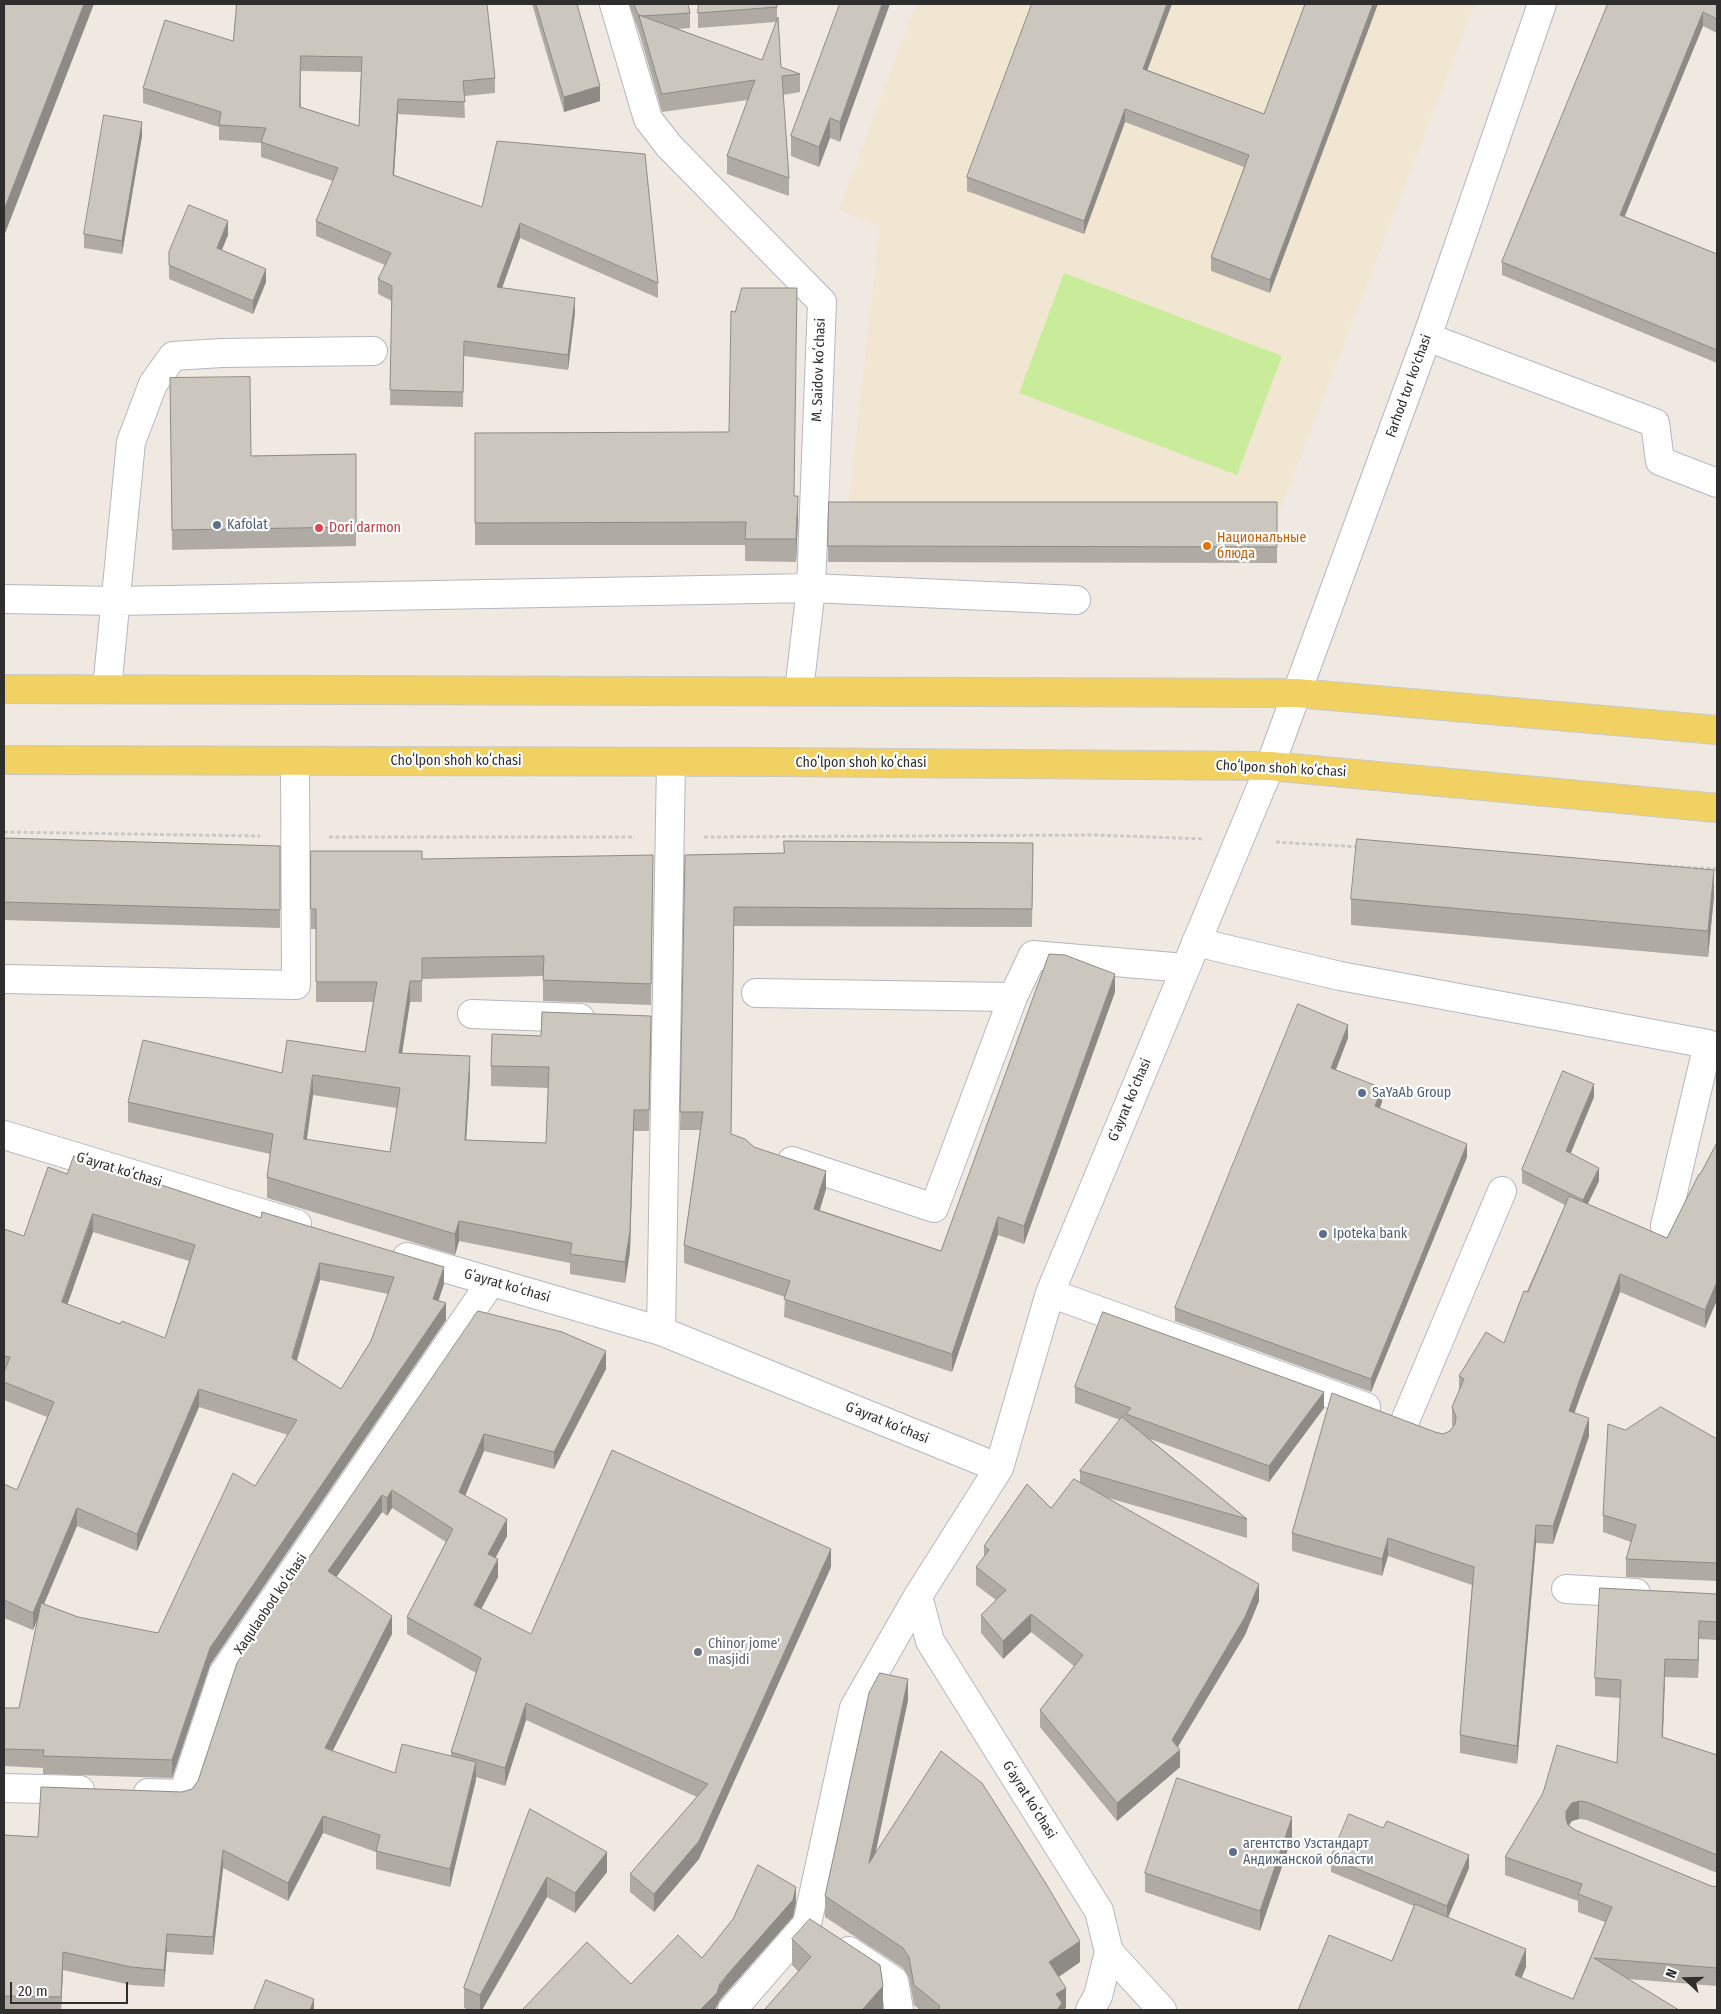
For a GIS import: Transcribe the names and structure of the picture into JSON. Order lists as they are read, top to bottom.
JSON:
{
  "streets": {
    "main road": ["Choʻlpon shoh koʻchasi"],
    "street": [
      "M. Saidov koʻchasi",
      "Farhod tor ko'chasi",
      "Gʻayrat koʻchasi",
      "Xaqulaobod koʻchasi"
    ]
  },
  "crossings": [
    ["Farhod tor ko'chasi", "Choʻlpon shoh koʻchasi"],
    ["Farhod tor ko'chasi", "Gʻayrat koʻchasi"],
    ["Choʻlpon shoh koʻchasi", "Gʻayrat koʻchasi"],
    ["Gʻayrat koʻchasi", "Xaqulaobod koʻchasi"]
  ],
  "places": [
    "Kafolat",
    "Dori darmon",
    "Национальные блюда",
    "SaYaAb Group",
    "Ipoteka bank",
    "Chinor jome' masjidi",
    "агентство Узстандарт Андижанской области"
  ],
  "scale_bar": "20 m",
  "north": "left"
}
